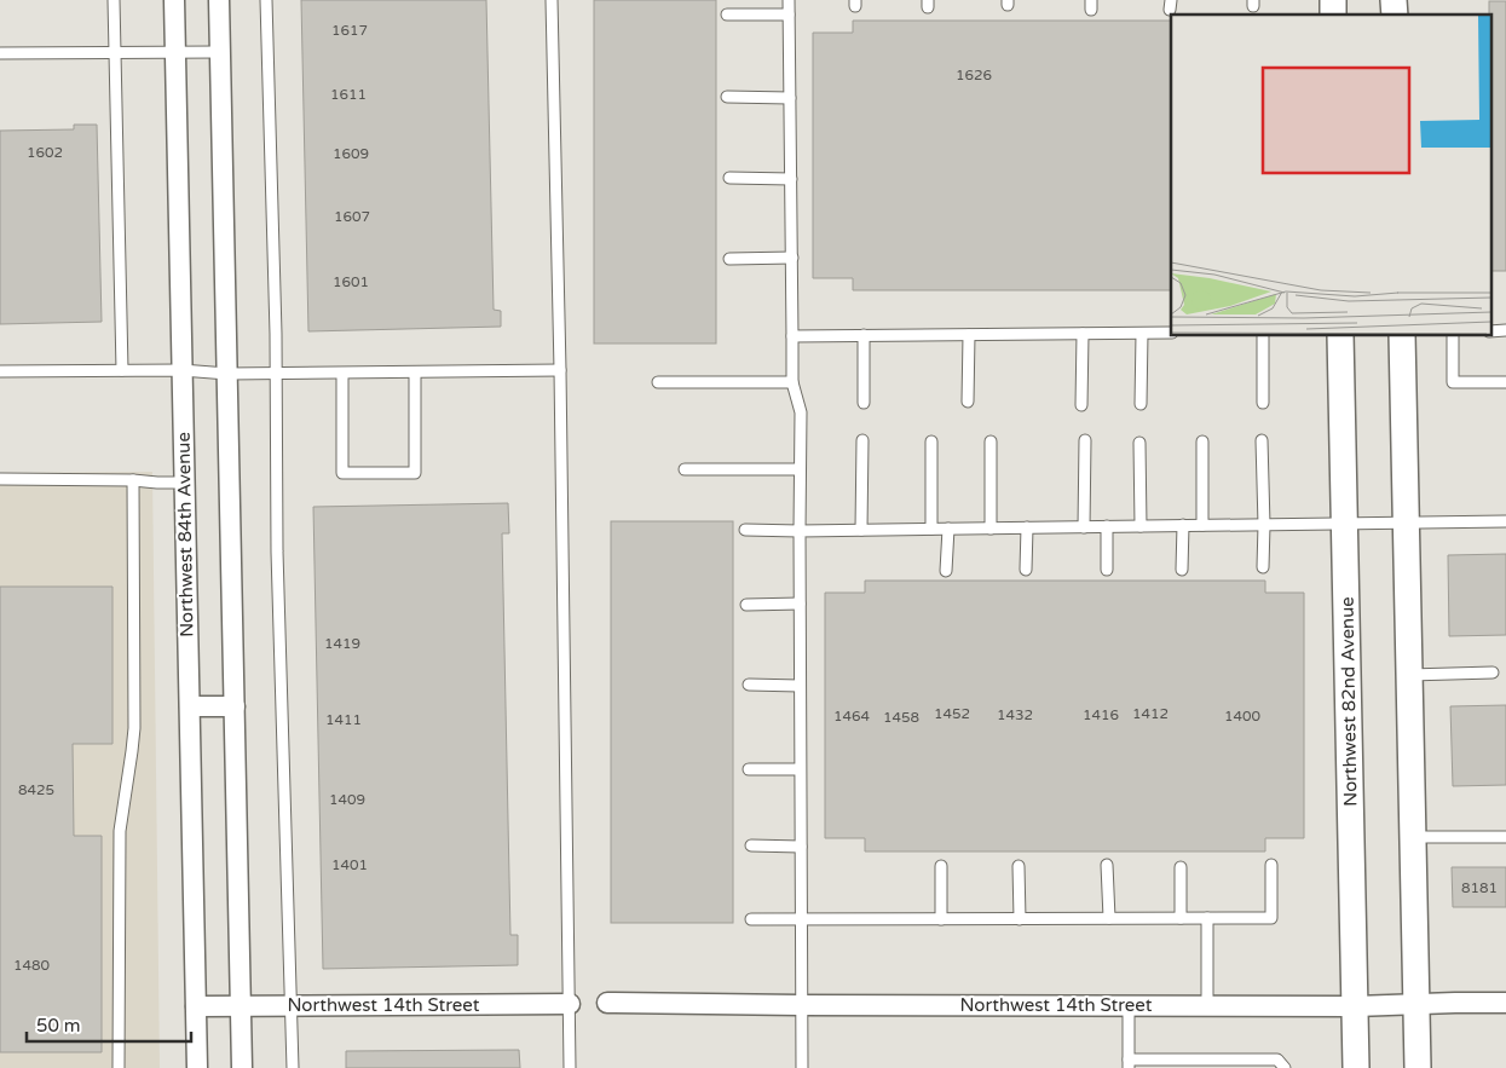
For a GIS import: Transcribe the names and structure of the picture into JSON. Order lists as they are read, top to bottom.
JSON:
{
  "streets": {
    "street": ["Northwest 84th Avenue", "Northwest 82nd Avenue", "Northwest 14th Street"]
  },
  "crossings": [
    ["Northwest 84th Avenue", "Northwest 14th Street"],
    ["Northwest 82nd Avenue", "Northwest 14th Street"]
  ],
  "house_numbers": [
    "1617",
    "1626",
    "1611",
    "1602",
    "1609",
    "1607",
    "1601",
    "1419",
    "1452",
    "1412",
    "1432",
    "1416",
    "1464",
    "1400",
    "1458",
    "1411",
    "8425",
    "1409",
    "1401",
    "8181",
    "1480"
  ],
  "scale_bar": "50 m"
}
